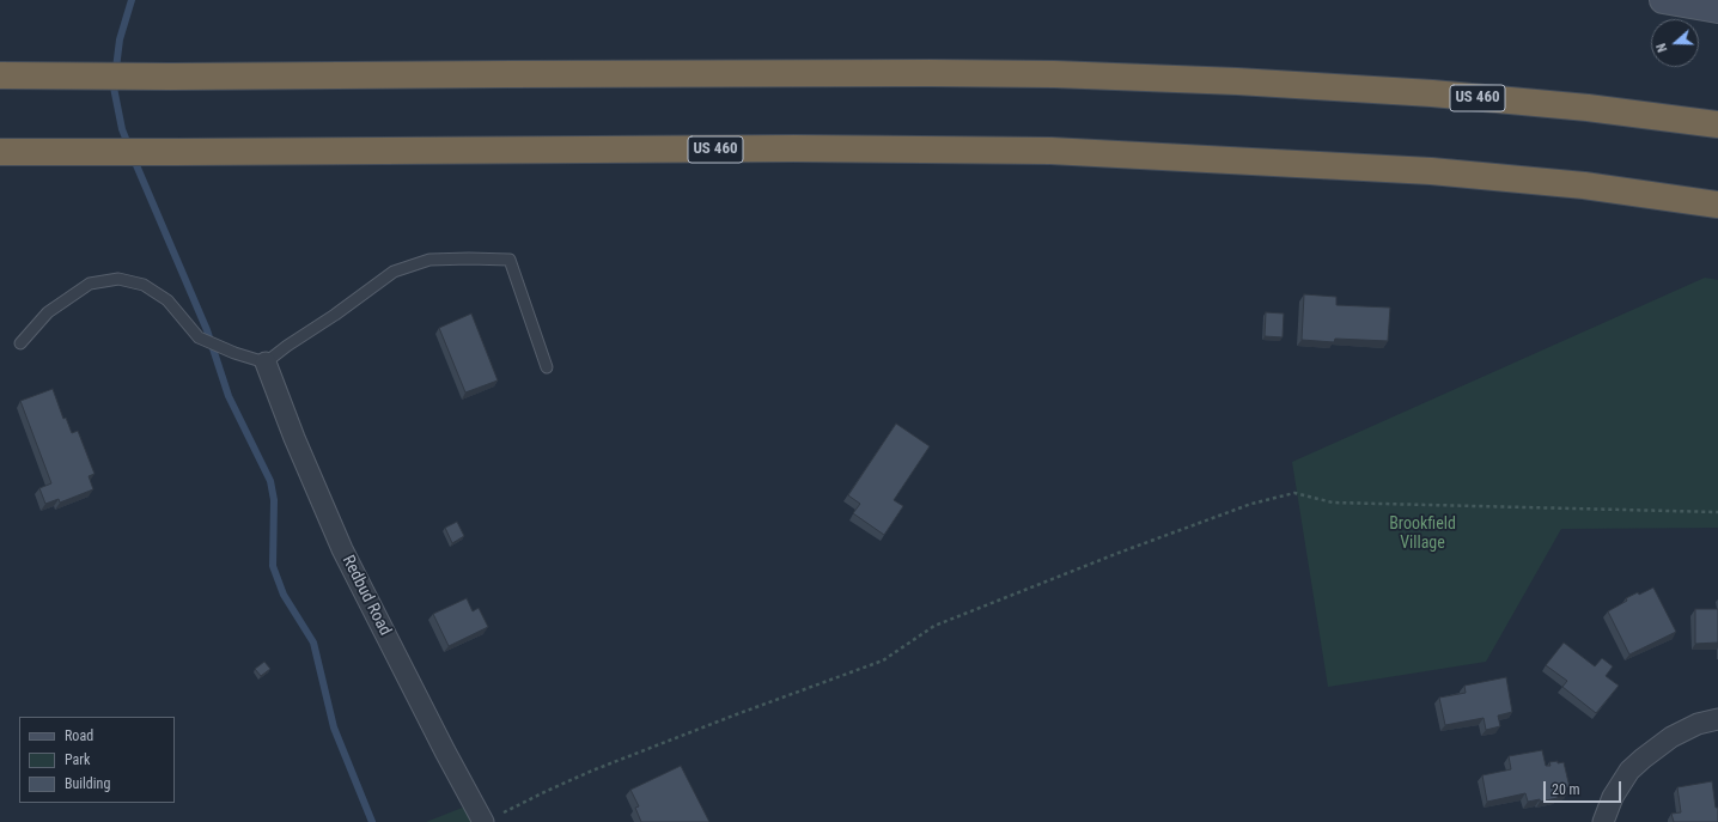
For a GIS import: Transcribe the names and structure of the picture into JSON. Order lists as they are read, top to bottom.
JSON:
{
  "streets": {
    "highway": ["US 460"],
    "street": ["Redbud Road"]
  },
  "parks": ["Brookfield Village"],
  "legend": ["Road", "Park", "Building"],
  "scale_bar": "20 m",
  "north": "left"
}
